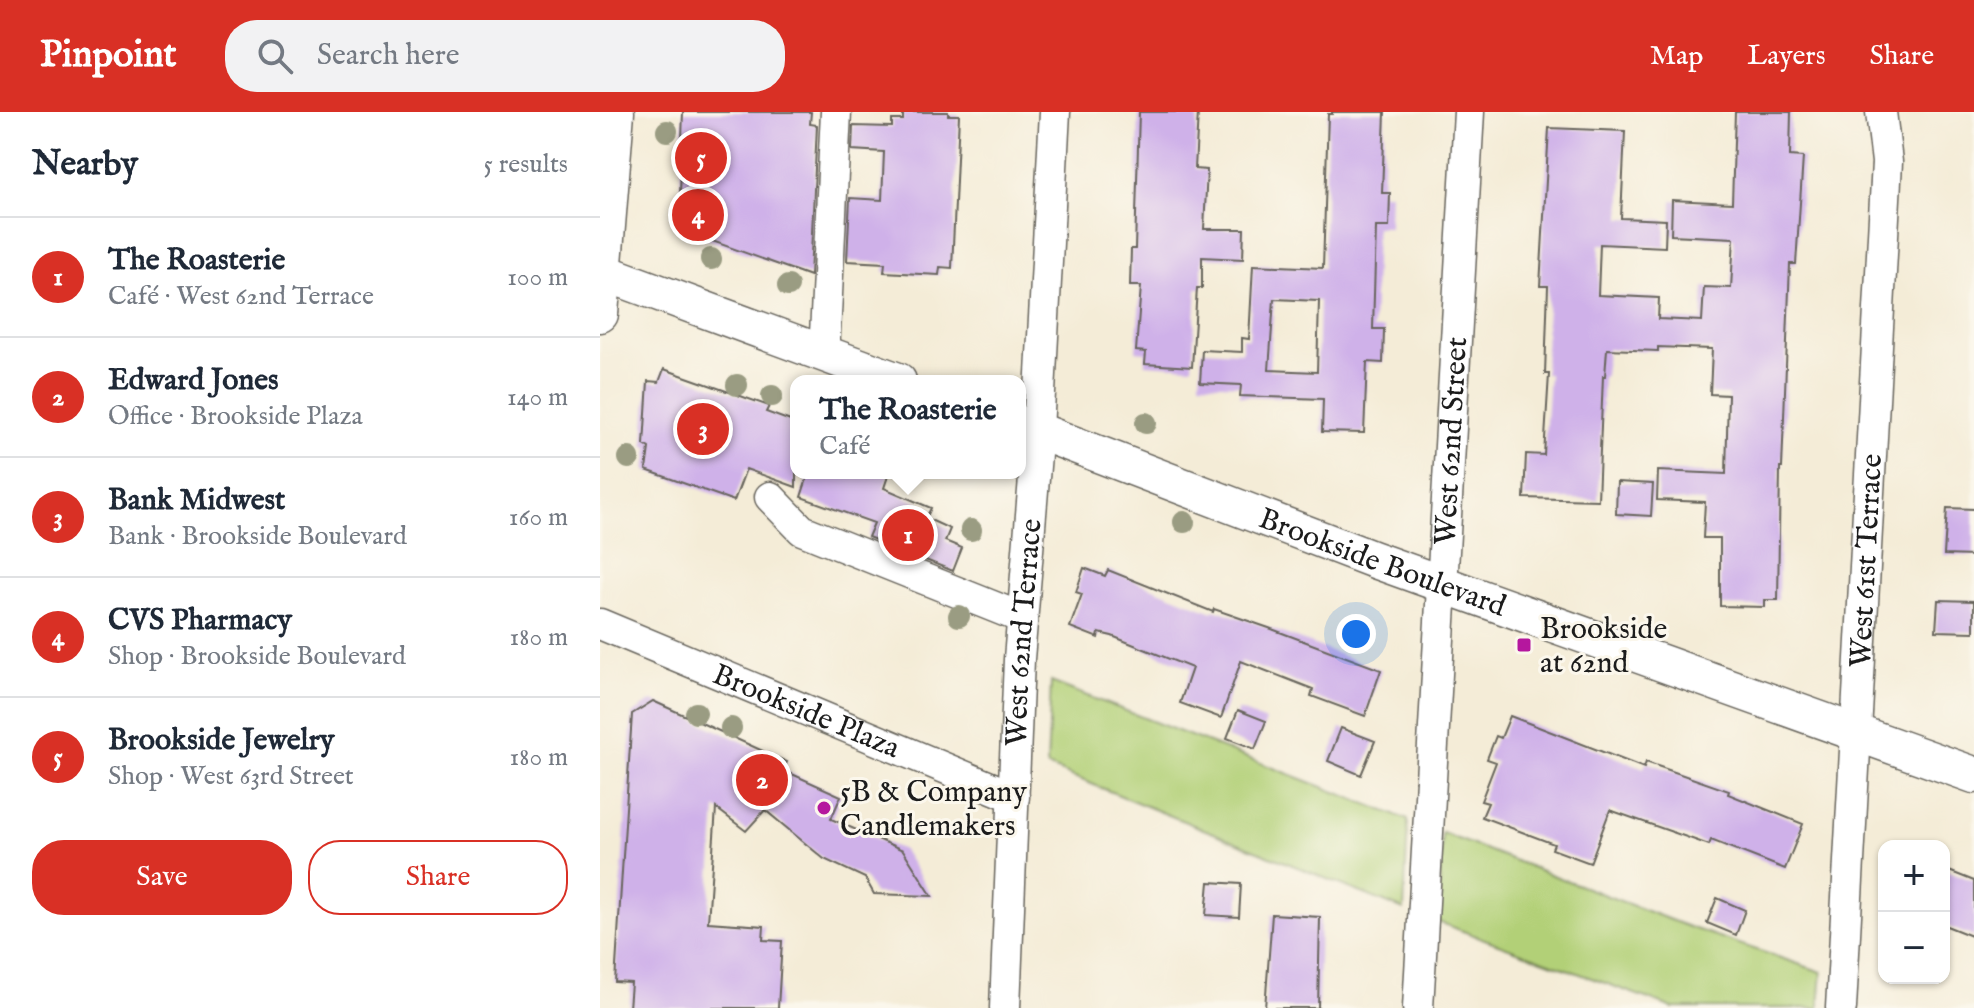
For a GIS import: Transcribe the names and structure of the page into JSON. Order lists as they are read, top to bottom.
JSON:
{
  "streets": {
    "main road": ["Brookside Boulevard"],
    "street": [
      "West 62nd Street",
      "West 61st Terrace",
      "West 62nd Terrace",
      "Brookside Plaza"
    ]
  },
  "crossings": [
    ["West 62nd Street", "Brookside Boulevard"],
    ["West 61st Terrace", "Brookside Boulevard"],
    ["Brookside Boulevard", "West 62nd Terrace"],
    ["West 62nd Terrace", "Brookside Plaza"]
  ],
  "places": {
    "transit": ["Brookside at 62nd"],
    "other": ["5B & Company Candlemakers"]
  },
  "page": {
    "header": "Pinpoint",
    "search": "Search here",
    "nav": ["Map", "Layers", "Share"],
    "heading": ["Nearby", "5 results"],
    "pins": [
      "5",
      "4",
      "3",
      "1",
      "2"
    ],
    "list": [
      {
        "mark": "1",
        "name": "The Roasterie",
        "note": "Café · West 62nd Terrace",
        "value": "100 m"
      },
      {
        "mark": "2",
        "name": "Edward Jones",
        "note": "Office · Brookside Plaza",
        "value": "140 m"
      },
      {
        "mark": "3",
        "name": "Bank Midwest",
        "note": "Bank · Brookside Boulevard",
        "value": "160 m"
      },
      {
        "mark": "4",
        "name": "CVS Pharmacy",
        "note": "Shop · Brookside Boulevard",
        "value": "180 m"
      },
      {
        "mark": "5",
        "name": "Brookside Jewelry",
        "note": "Shop · West 63rd Street",
        "value": "180 m"
      }
    ],
    "popup": ["The Roasterie", "Café"],
    "buttons": ["Save", "Share"],
    "map_buttons": ["+", "−"]
  }
}
